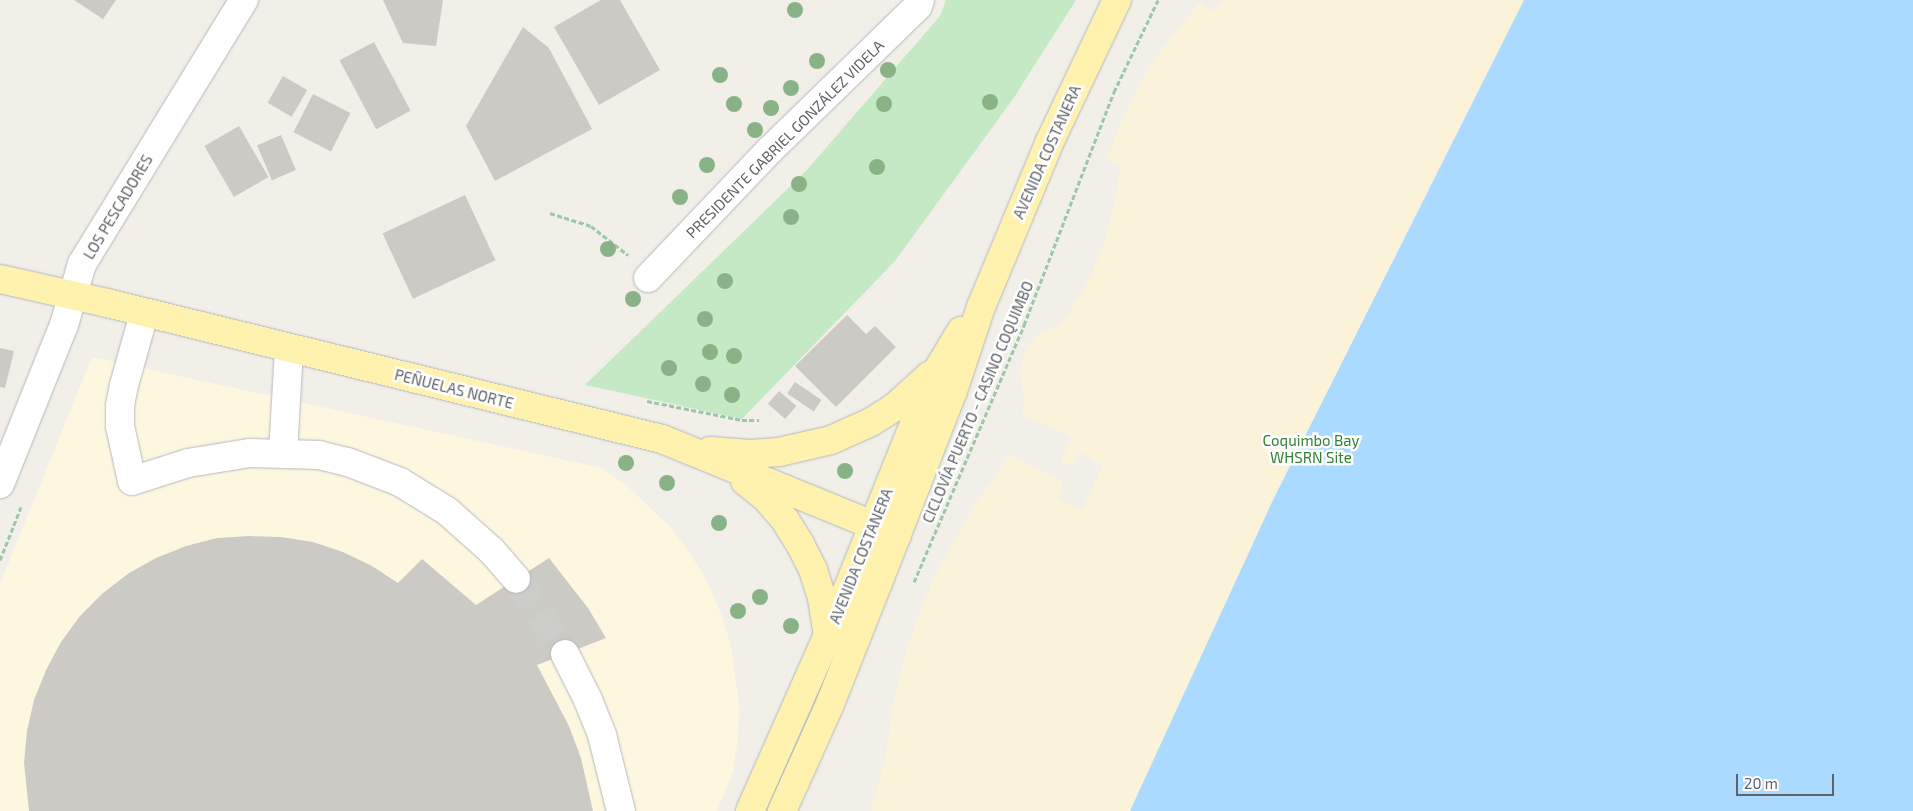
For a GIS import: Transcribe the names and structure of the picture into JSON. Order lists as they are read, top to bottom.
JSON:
{
  "streets": {
    "main road": ["AVENIDA COSTANERA", "PEÑUELAS NORTE"],
    "street": ["PRESIDENTE GABRIEL GONZÁLEZ VIDELA", "LOS PESCADORES"],
    "path": ["CICLOVÍA PUERTO - CASINO COQUIMBO"]
  },
  "crossings": [
    ["AVENIDA COSTANERA", "PEÑUELAS NORTE"],
    ["LOS PESCADORES", "PEÑUELAS NORTE"]
  ],
  "parks": ["Coquimbo Bay WHSRN Site"],
  "scale_bar": "20 m"
}
